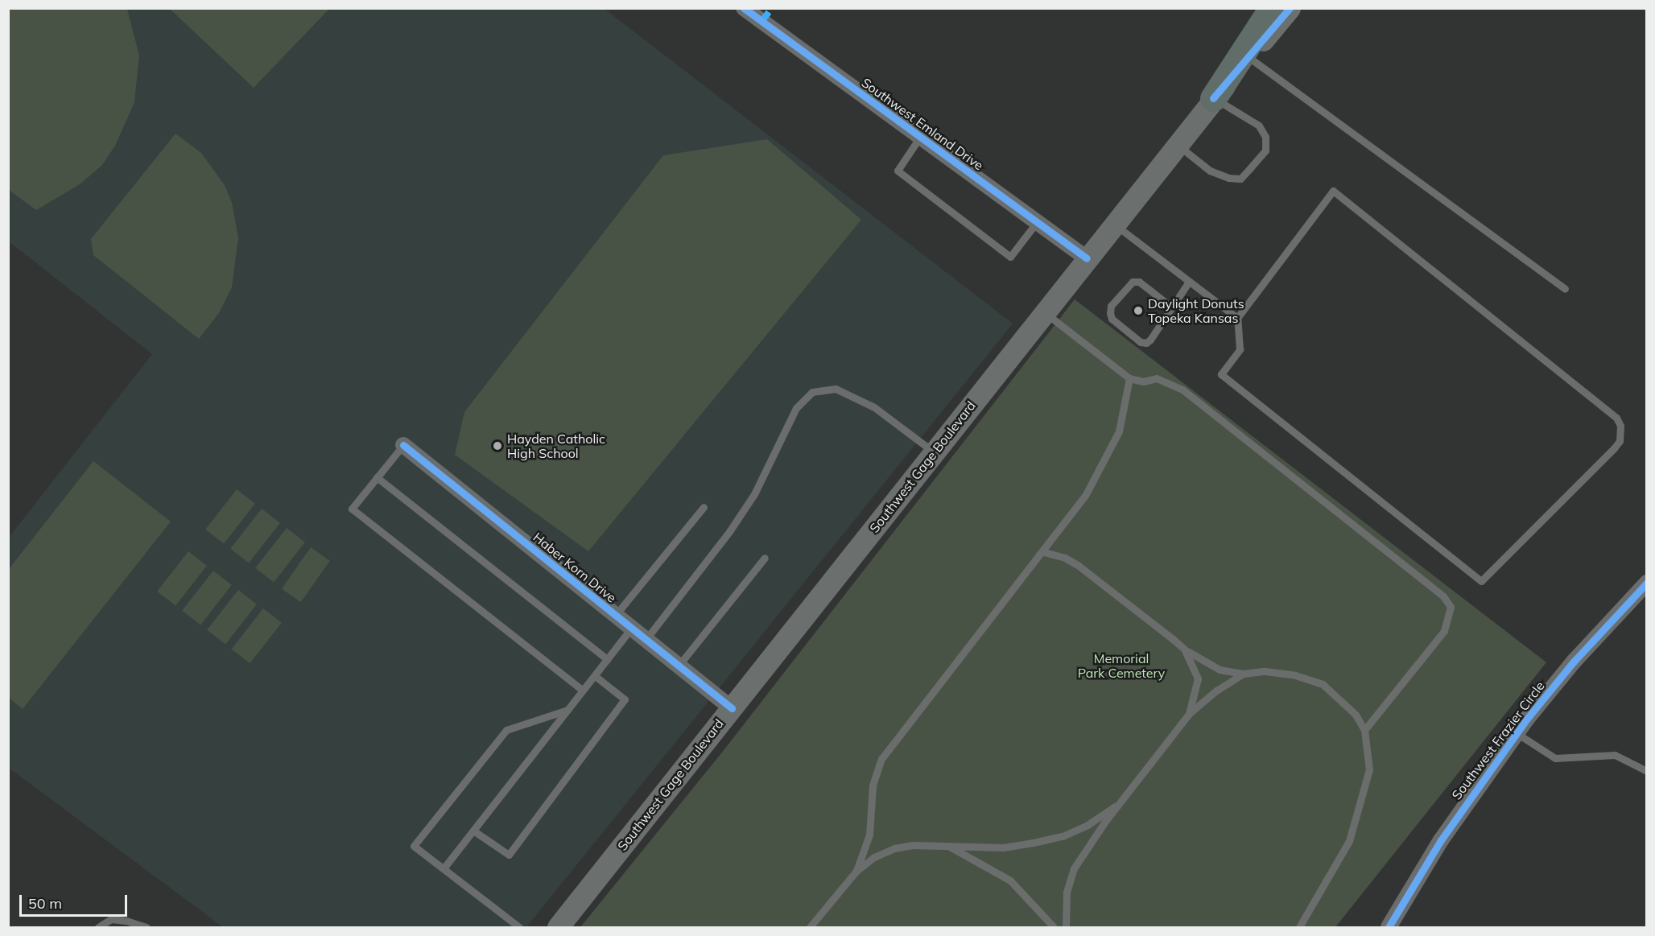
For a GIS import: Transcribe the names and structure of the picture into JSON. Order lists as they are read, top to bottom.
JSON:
{
  "streets": {
    "main road": ["Southwest Gage Boulevard"],
    "street": ["Southwest Emland Drive", "Haber Korn Drive", "Southwest Frazier Circle"]
  },
  "crossings": [
    ["Southwest Emland Drive", "Southwest Gage Boulevard"],
    ["Southwest Gage Boulevard", "Haber Korn Drive"]
  ],
  "parks": ["Memorial Park Cemetery"],
  "places": ["Daylight Donuts Topeka Kansas", "Hayden Catholic High School"],
  "scale_bar": "50 m"
}
